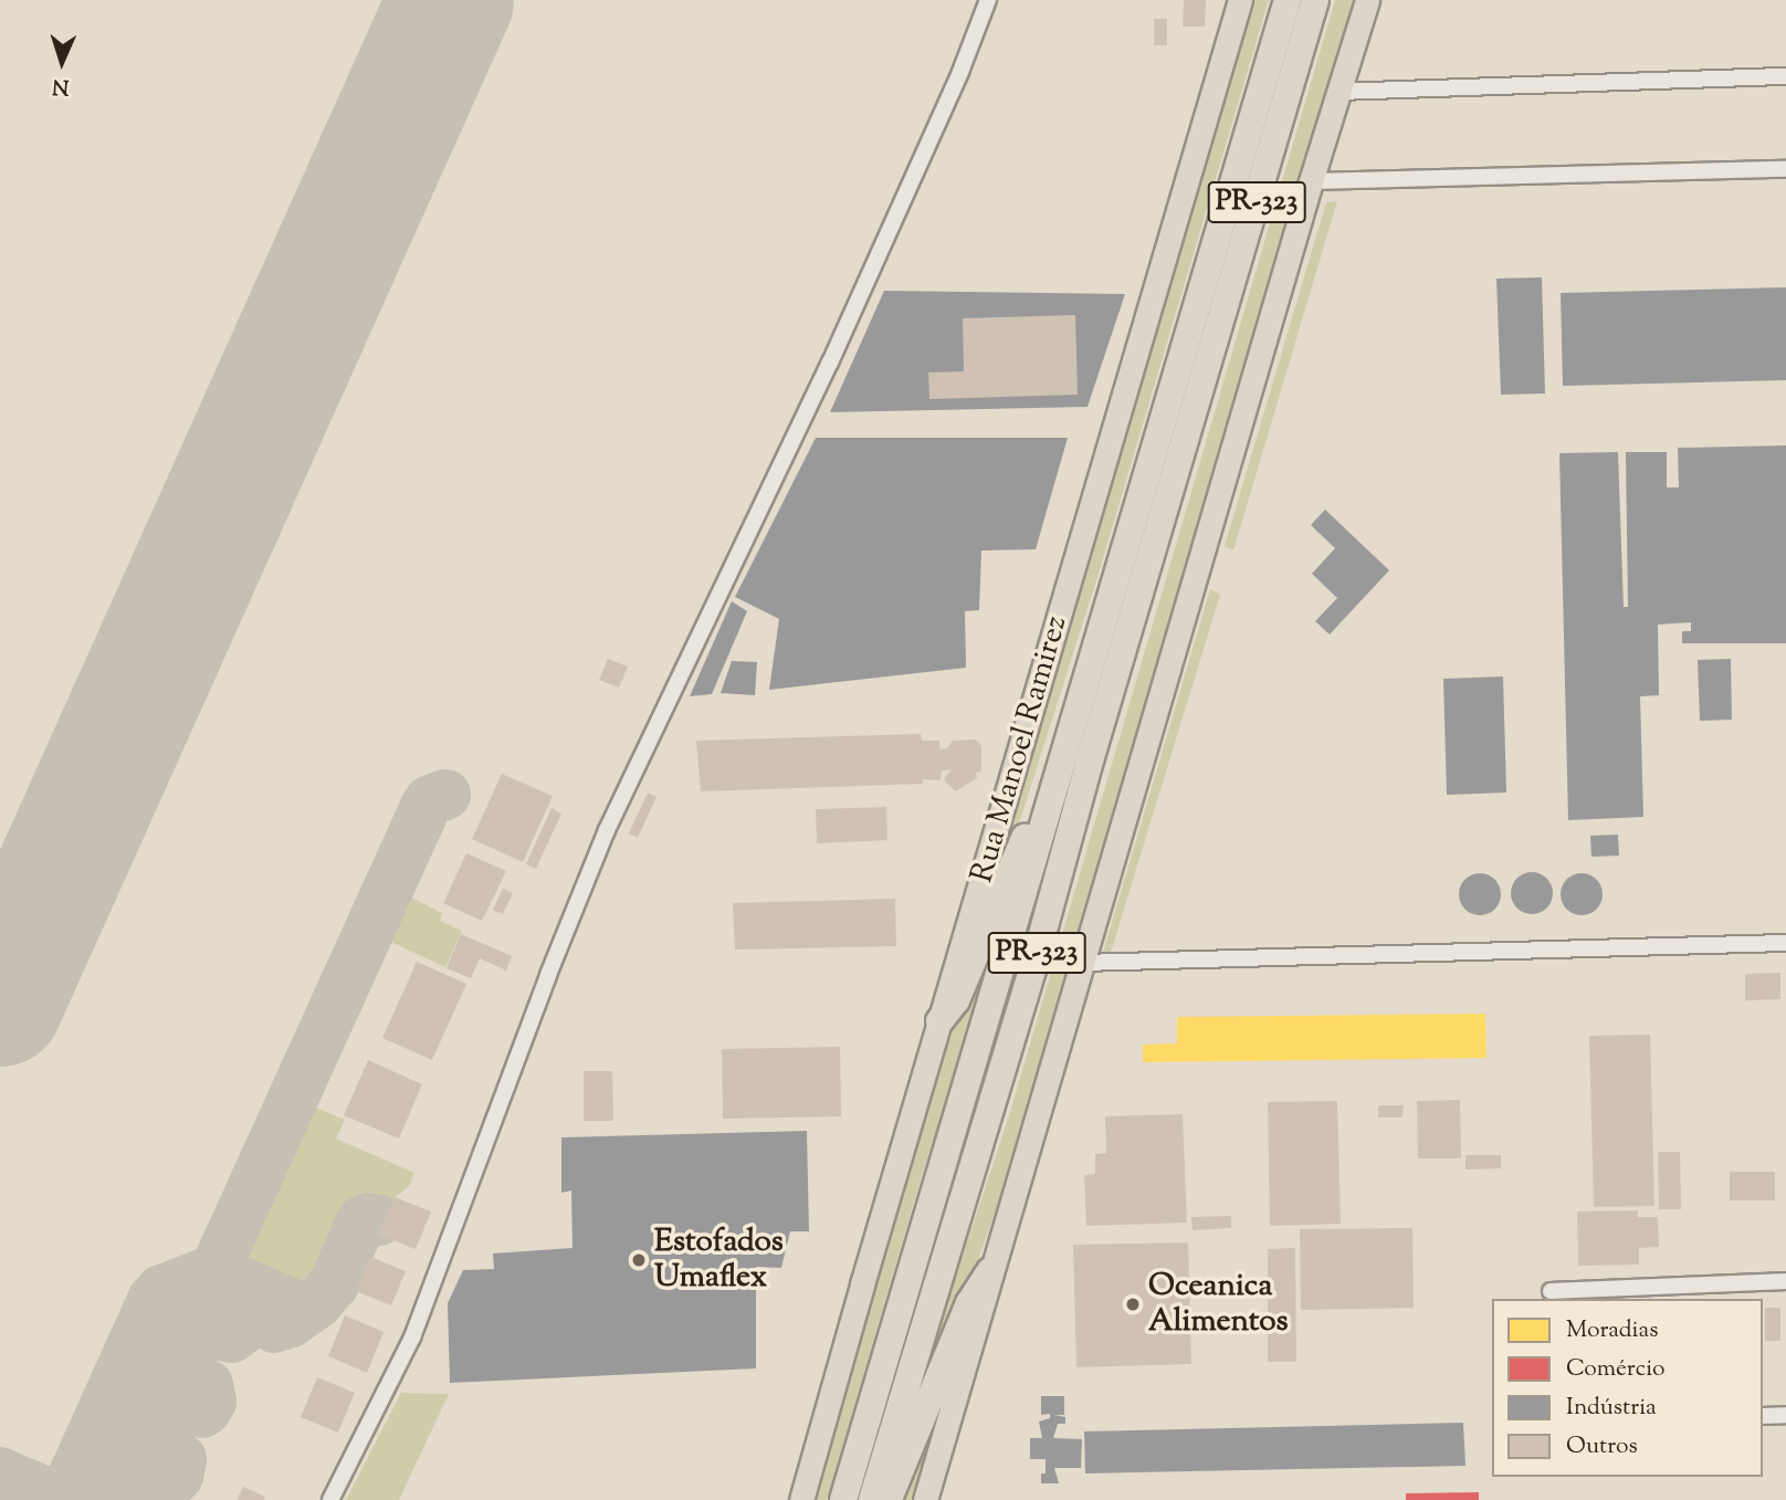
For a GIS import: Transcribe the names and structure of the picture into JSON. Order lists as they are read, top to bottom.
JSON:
{
  "streets": {
    "highway": ["PR-323"],
    "main road": ["Rua Manoel Ramirez"]
  },
  "places": ["Estofados Umaflex", "Oceanica Alimentos"],
  "legend": [
    "Moradias",
    "Comércio",
    "Indústria",
    "Outros"
  ],
  "north": "bottom"
}
